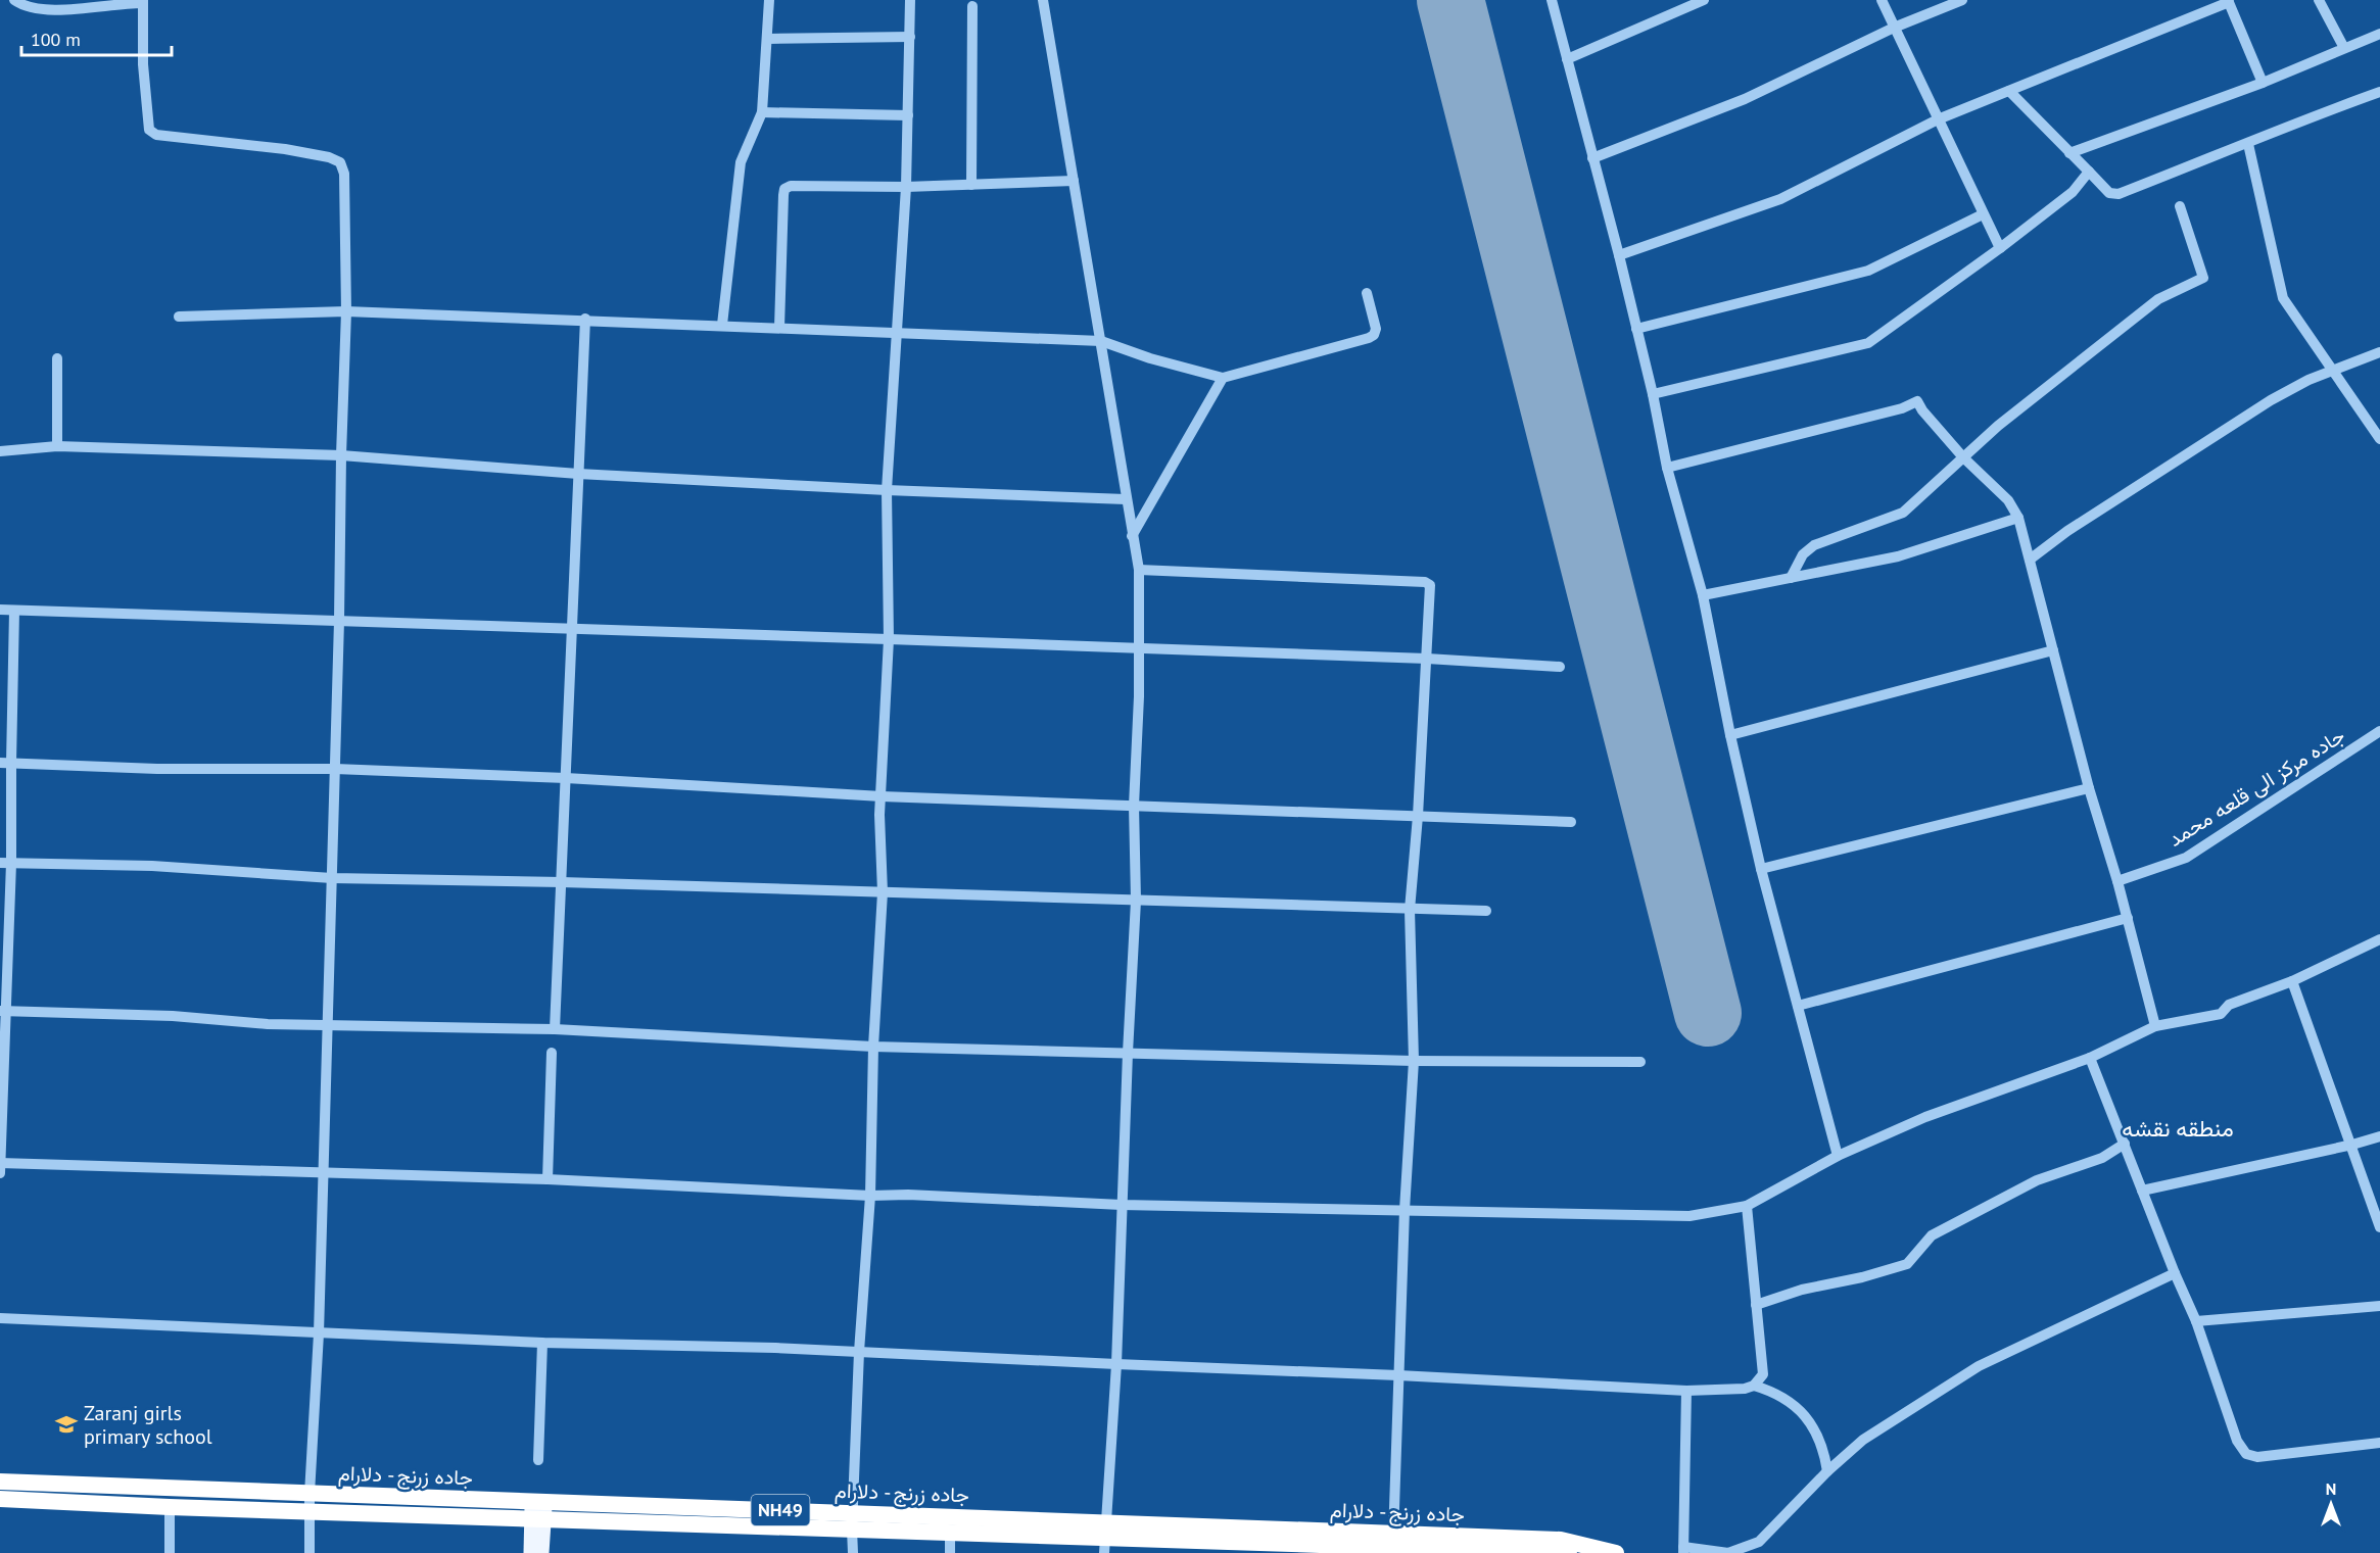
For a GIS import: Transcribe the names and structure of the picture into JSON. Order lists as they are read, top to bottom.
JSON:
{
  "streets": {
    "highway": ["جاده زرنج - دلارام", "NH49"],
    "street": ["جاده مرکز الی قلعه محمد"]
  },
  "districts": ["منطقه نقشه"],
  "places": {
    "school or university": ["Zaranj girls primary school"]
  },
  "scale_bar": "100 m",
  "north": "top"
}
